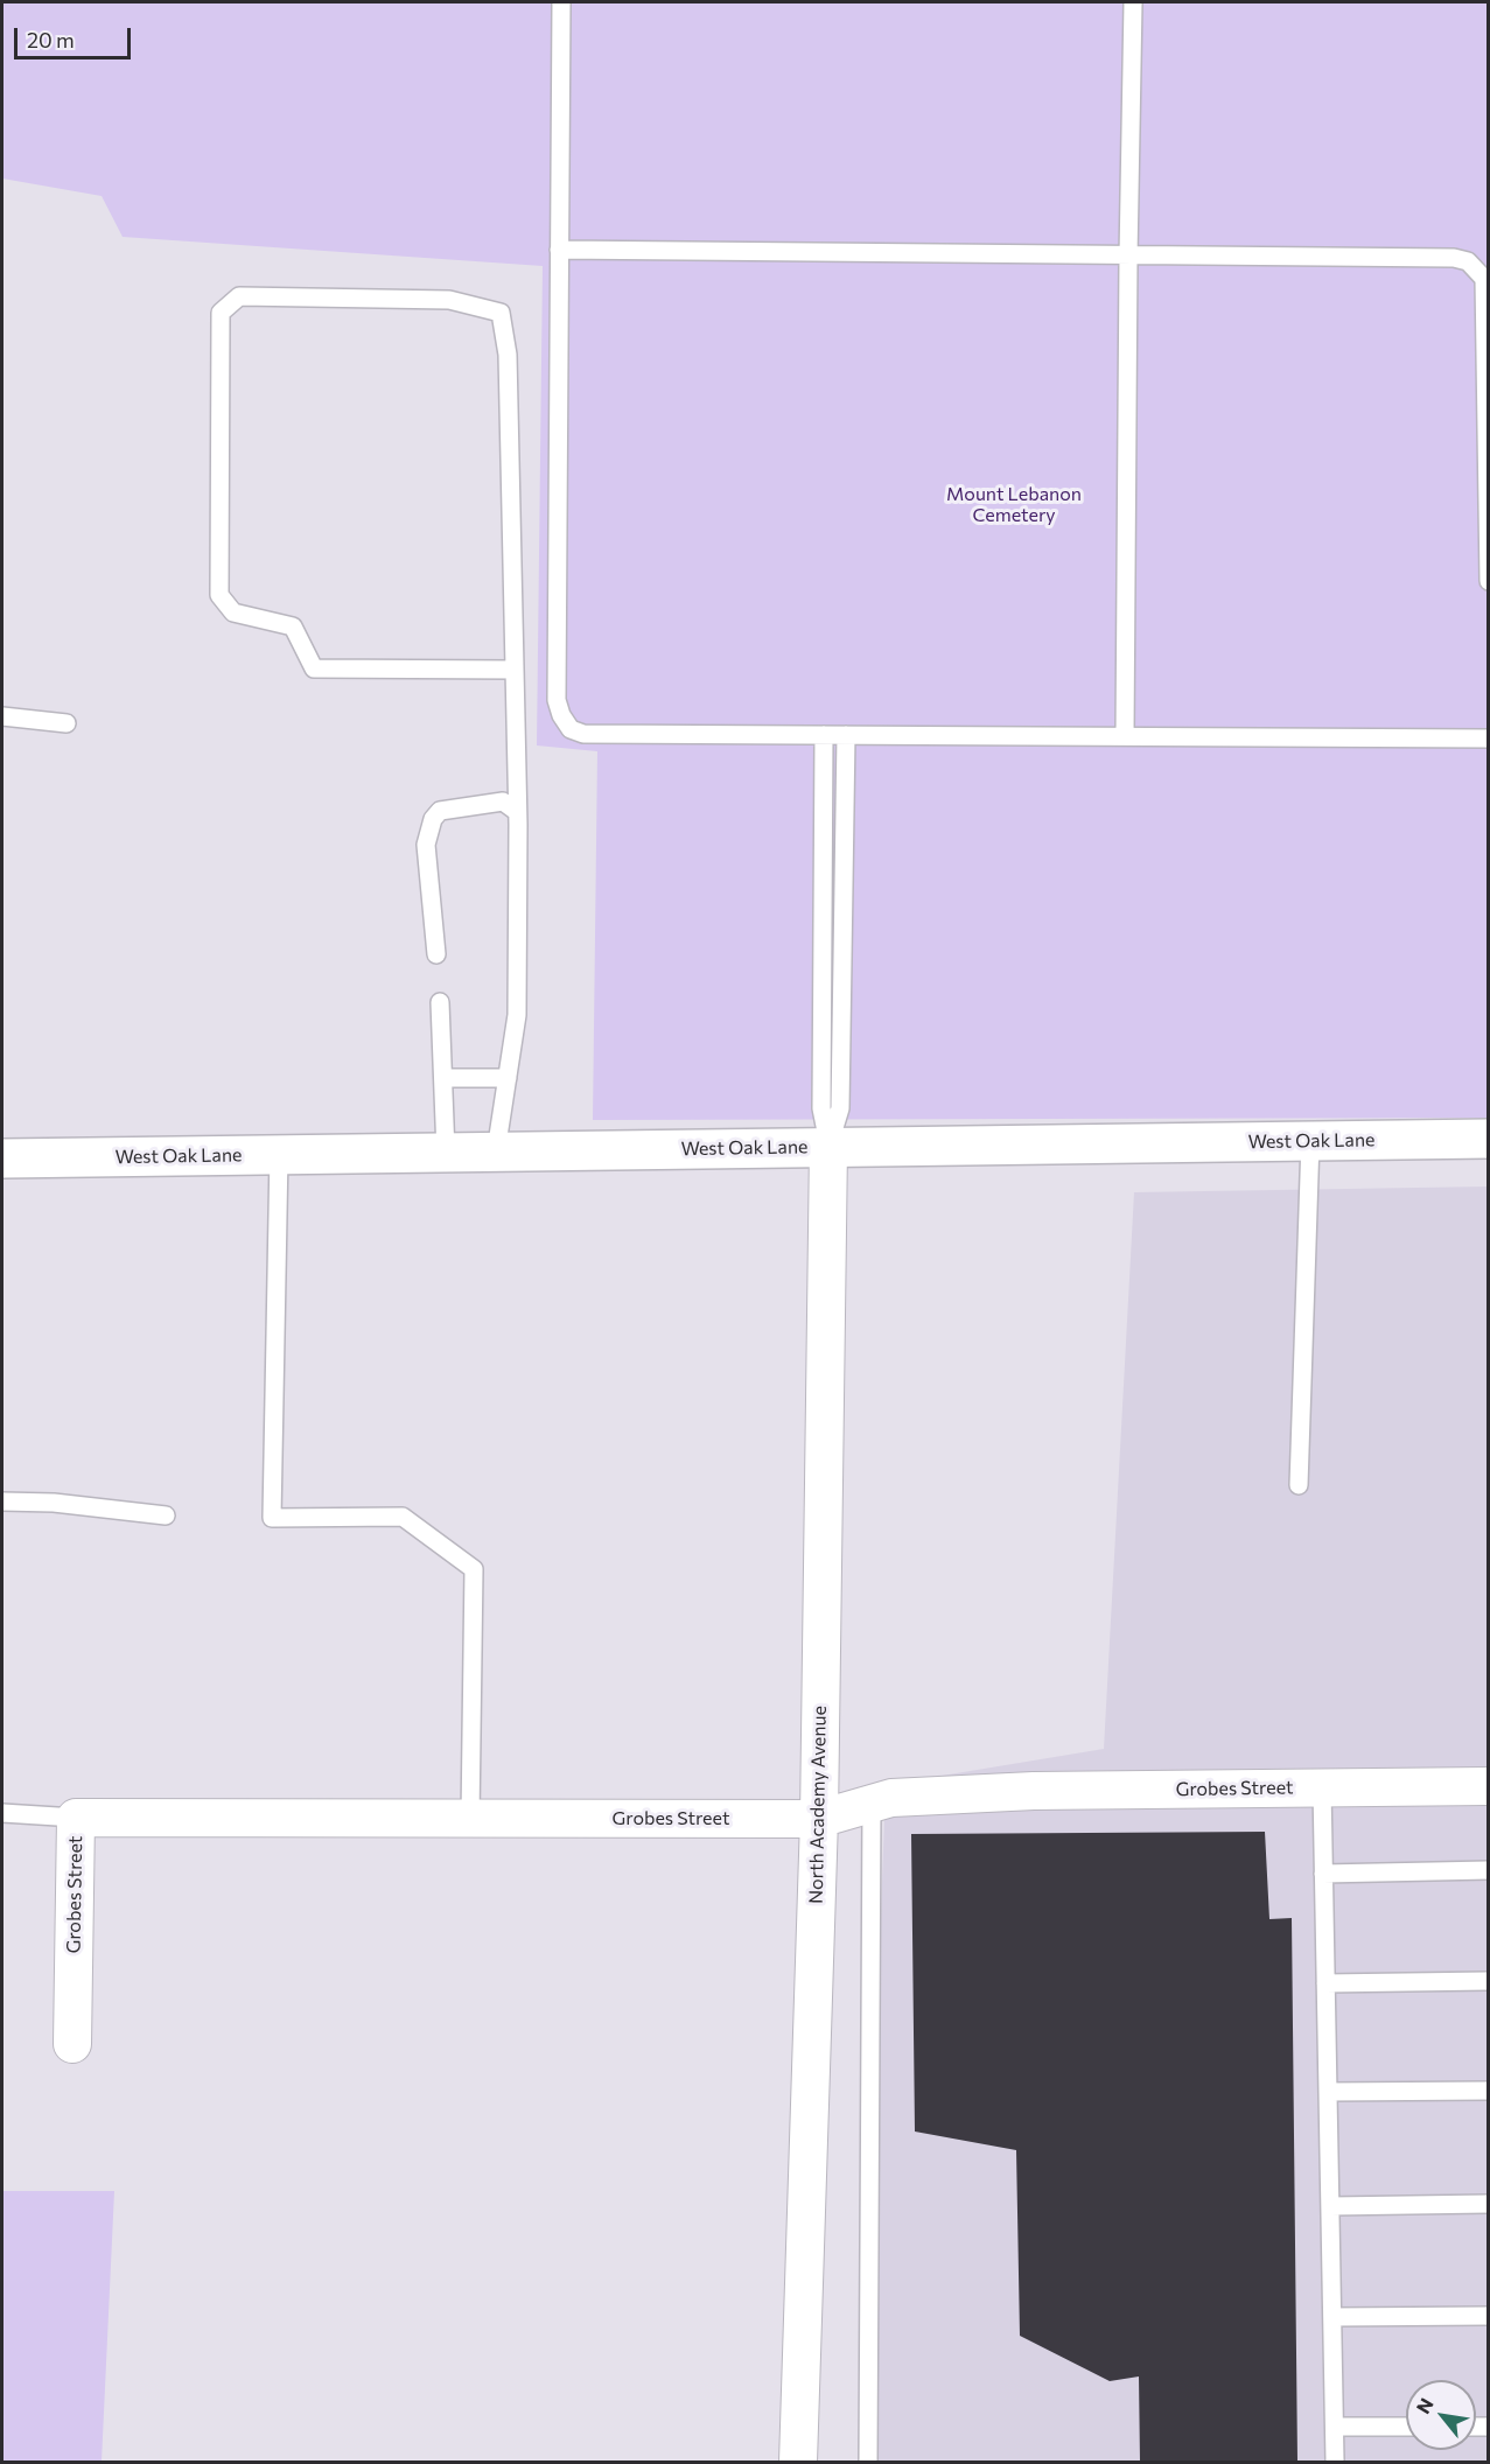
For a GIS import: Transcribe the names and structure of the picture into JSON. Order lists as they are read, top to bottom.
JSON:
{
  "streets": {
    "main road": ["West Oak Lane"],
    "street": ["Grobes Street", "North Academy Avenue"]
  },
  "crossings": [
    ["West Oak Lane", "North Academy Avenue"],
    ["Grobes Street", "North Academy Avenue"]
  ],
  "parks": ["Mount Lebanon Cemetery"],
  "scale_bar": "20 m",
  "north": "top left"
}
